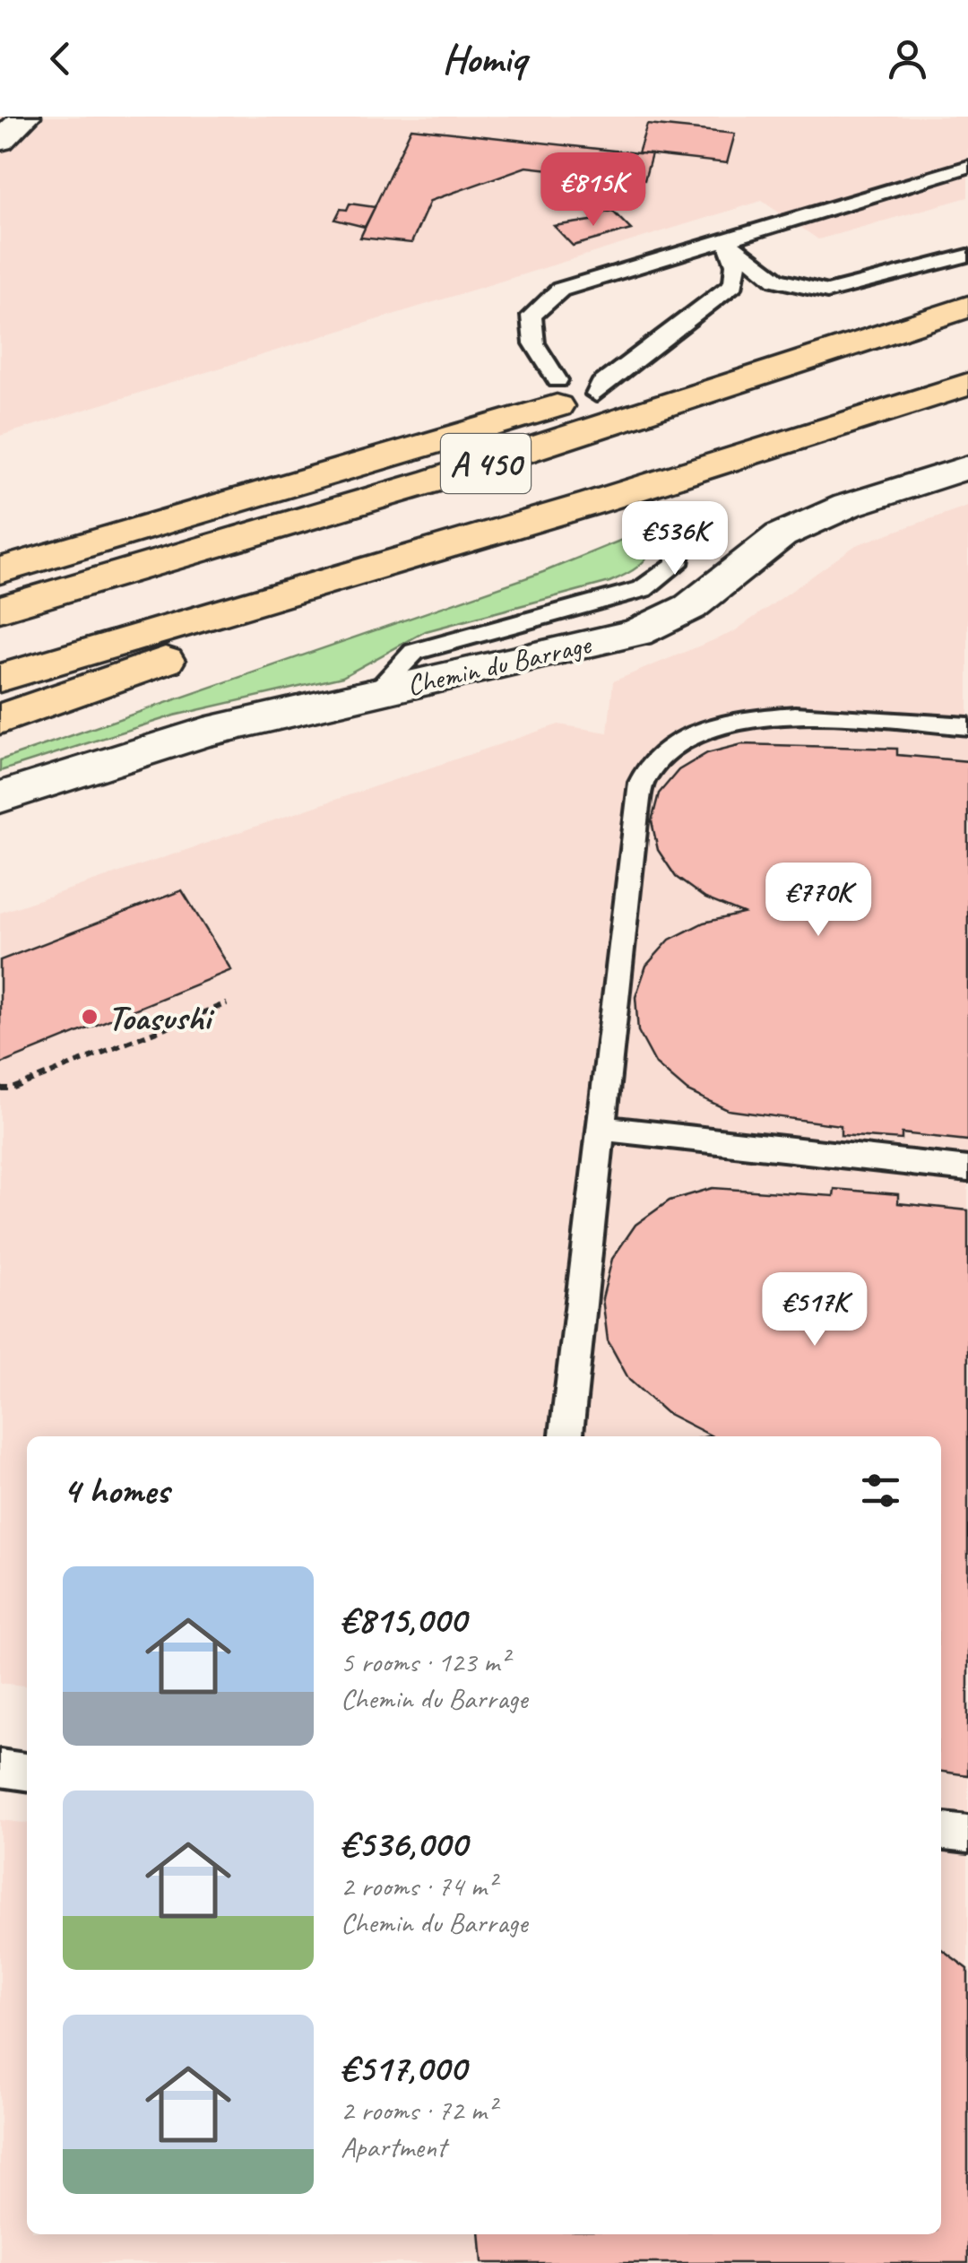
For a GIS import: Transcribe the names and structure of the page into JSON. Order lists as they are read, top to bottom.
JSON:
{
  "streets": {
    "highway": ["A 450"],
    "main road": ["Chemin du Barrage"]
  },
  "places": ["Toasushi"],
  "page": {
    "header": "Homiq",
    "price": [
      "€815K",
      "€536K",
      "€770K",
      "€517K"
    ],
    "heading": "4 homes",
    "list": [
      {
        "name": "€815,000",
        "note": "5 rooms · 123 m² · Chemin du Barrage"
      },
      {
        "name": "€536,000",
        "note": "2 rooms · 74 m² · Chemin du Barrage"
      },
      {
        "name": "€517,000",
        "note": "2 rooms · 72 m² · Apartment"
      }
    ]
  }
}
